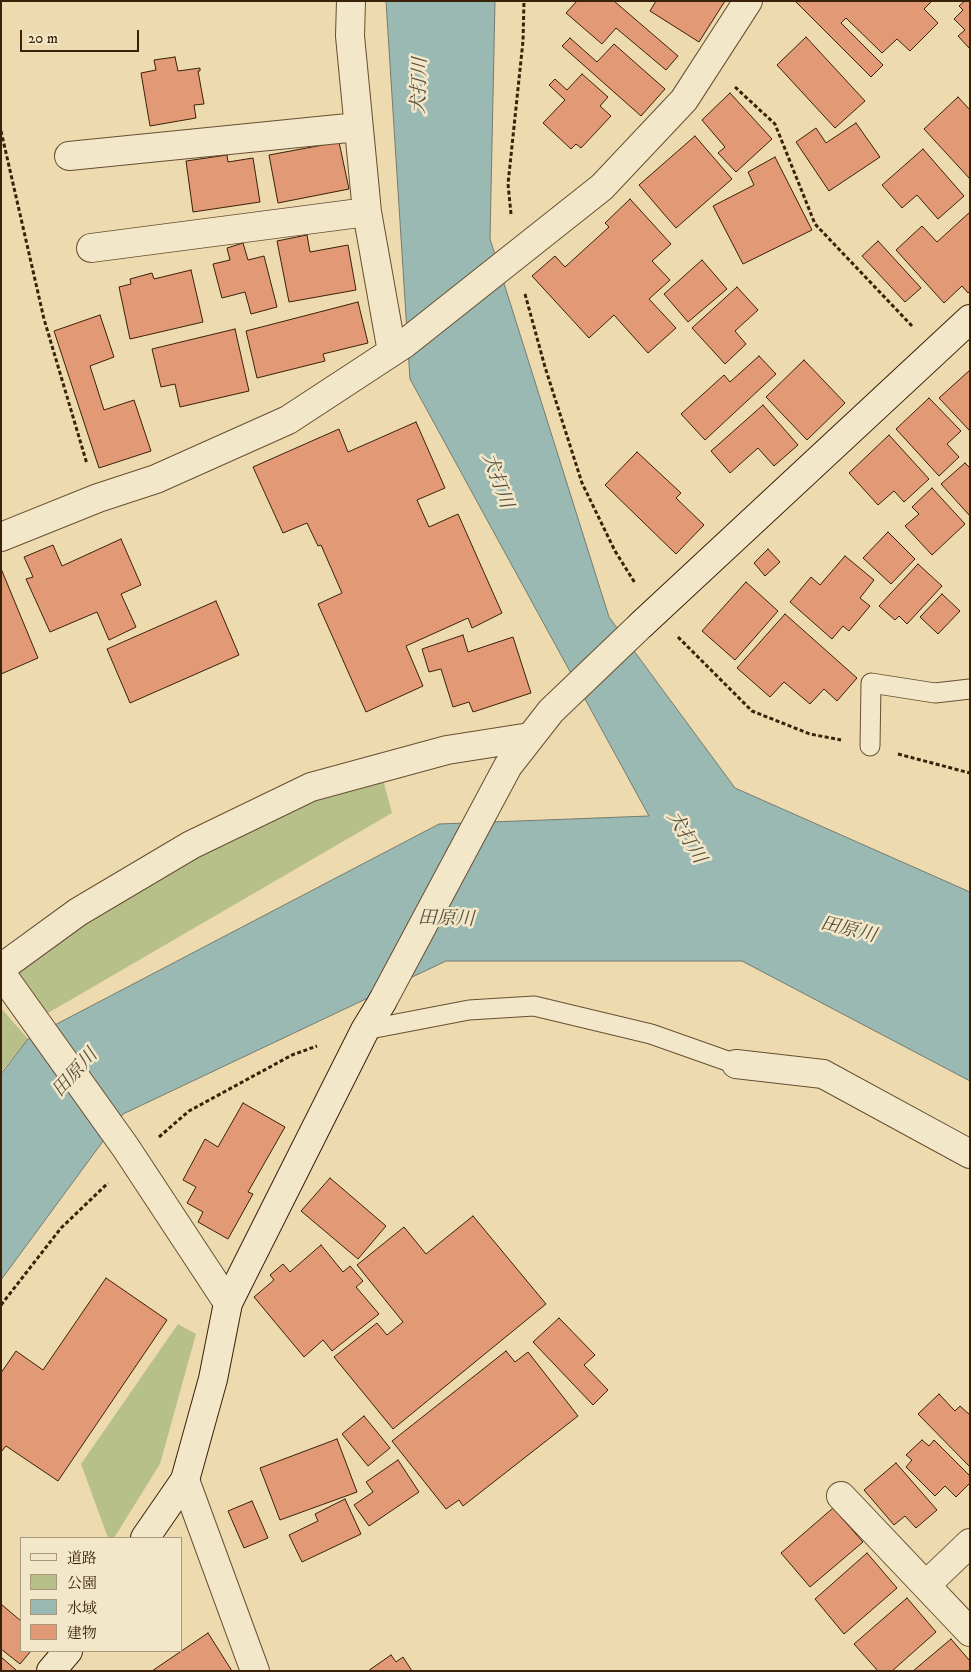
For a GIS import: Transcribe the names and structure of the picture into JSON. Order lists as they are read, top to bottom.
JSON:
{
  "water": ["犬打川", "田原川"],
  "legend": [
    "道路",
    "公園",
    "水域",
    "建物"
  ],
  "scale_bar": "20 m"
}
